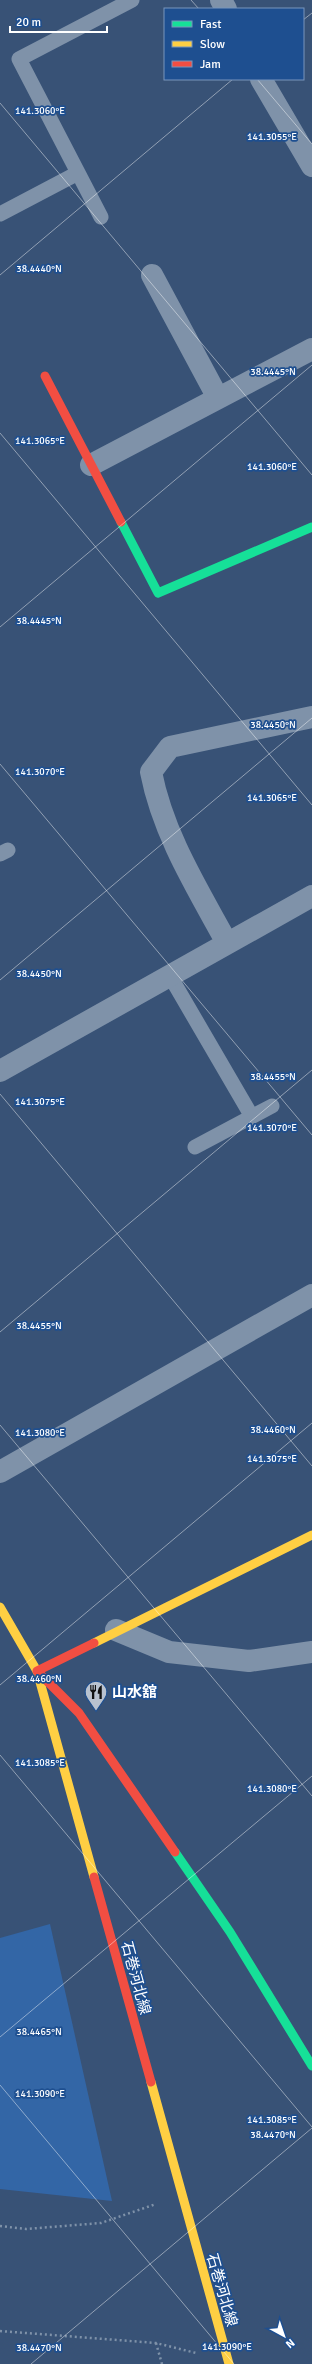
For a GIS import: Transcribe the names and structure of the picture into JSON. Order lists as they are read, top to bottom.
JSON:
{
  "streets": {
    "street": ["石巻河北線"]
  },
  "places": {
    "restaurant": ["山水舘"]
  },
  "legend": ["Fast", "Slow", "Jam"],
  "scale_bar": "20 m",
  "north": "bottom right",
  "coordinates": [
    "141.3060°E",
    "141.3055°E",
    "38.4440°N",
    "38.4445°N",
    "141.3065°E",
    "38.4450°N",
    "141.3070°E",
    "38.4455°N",
    "141.3075°E",
    "38.4460°N",
    "141.3080°E",
    "141.3085°E",
    "38.4465°N",
    "141.3090°E",
    "38.4470°N"
  ]
}
